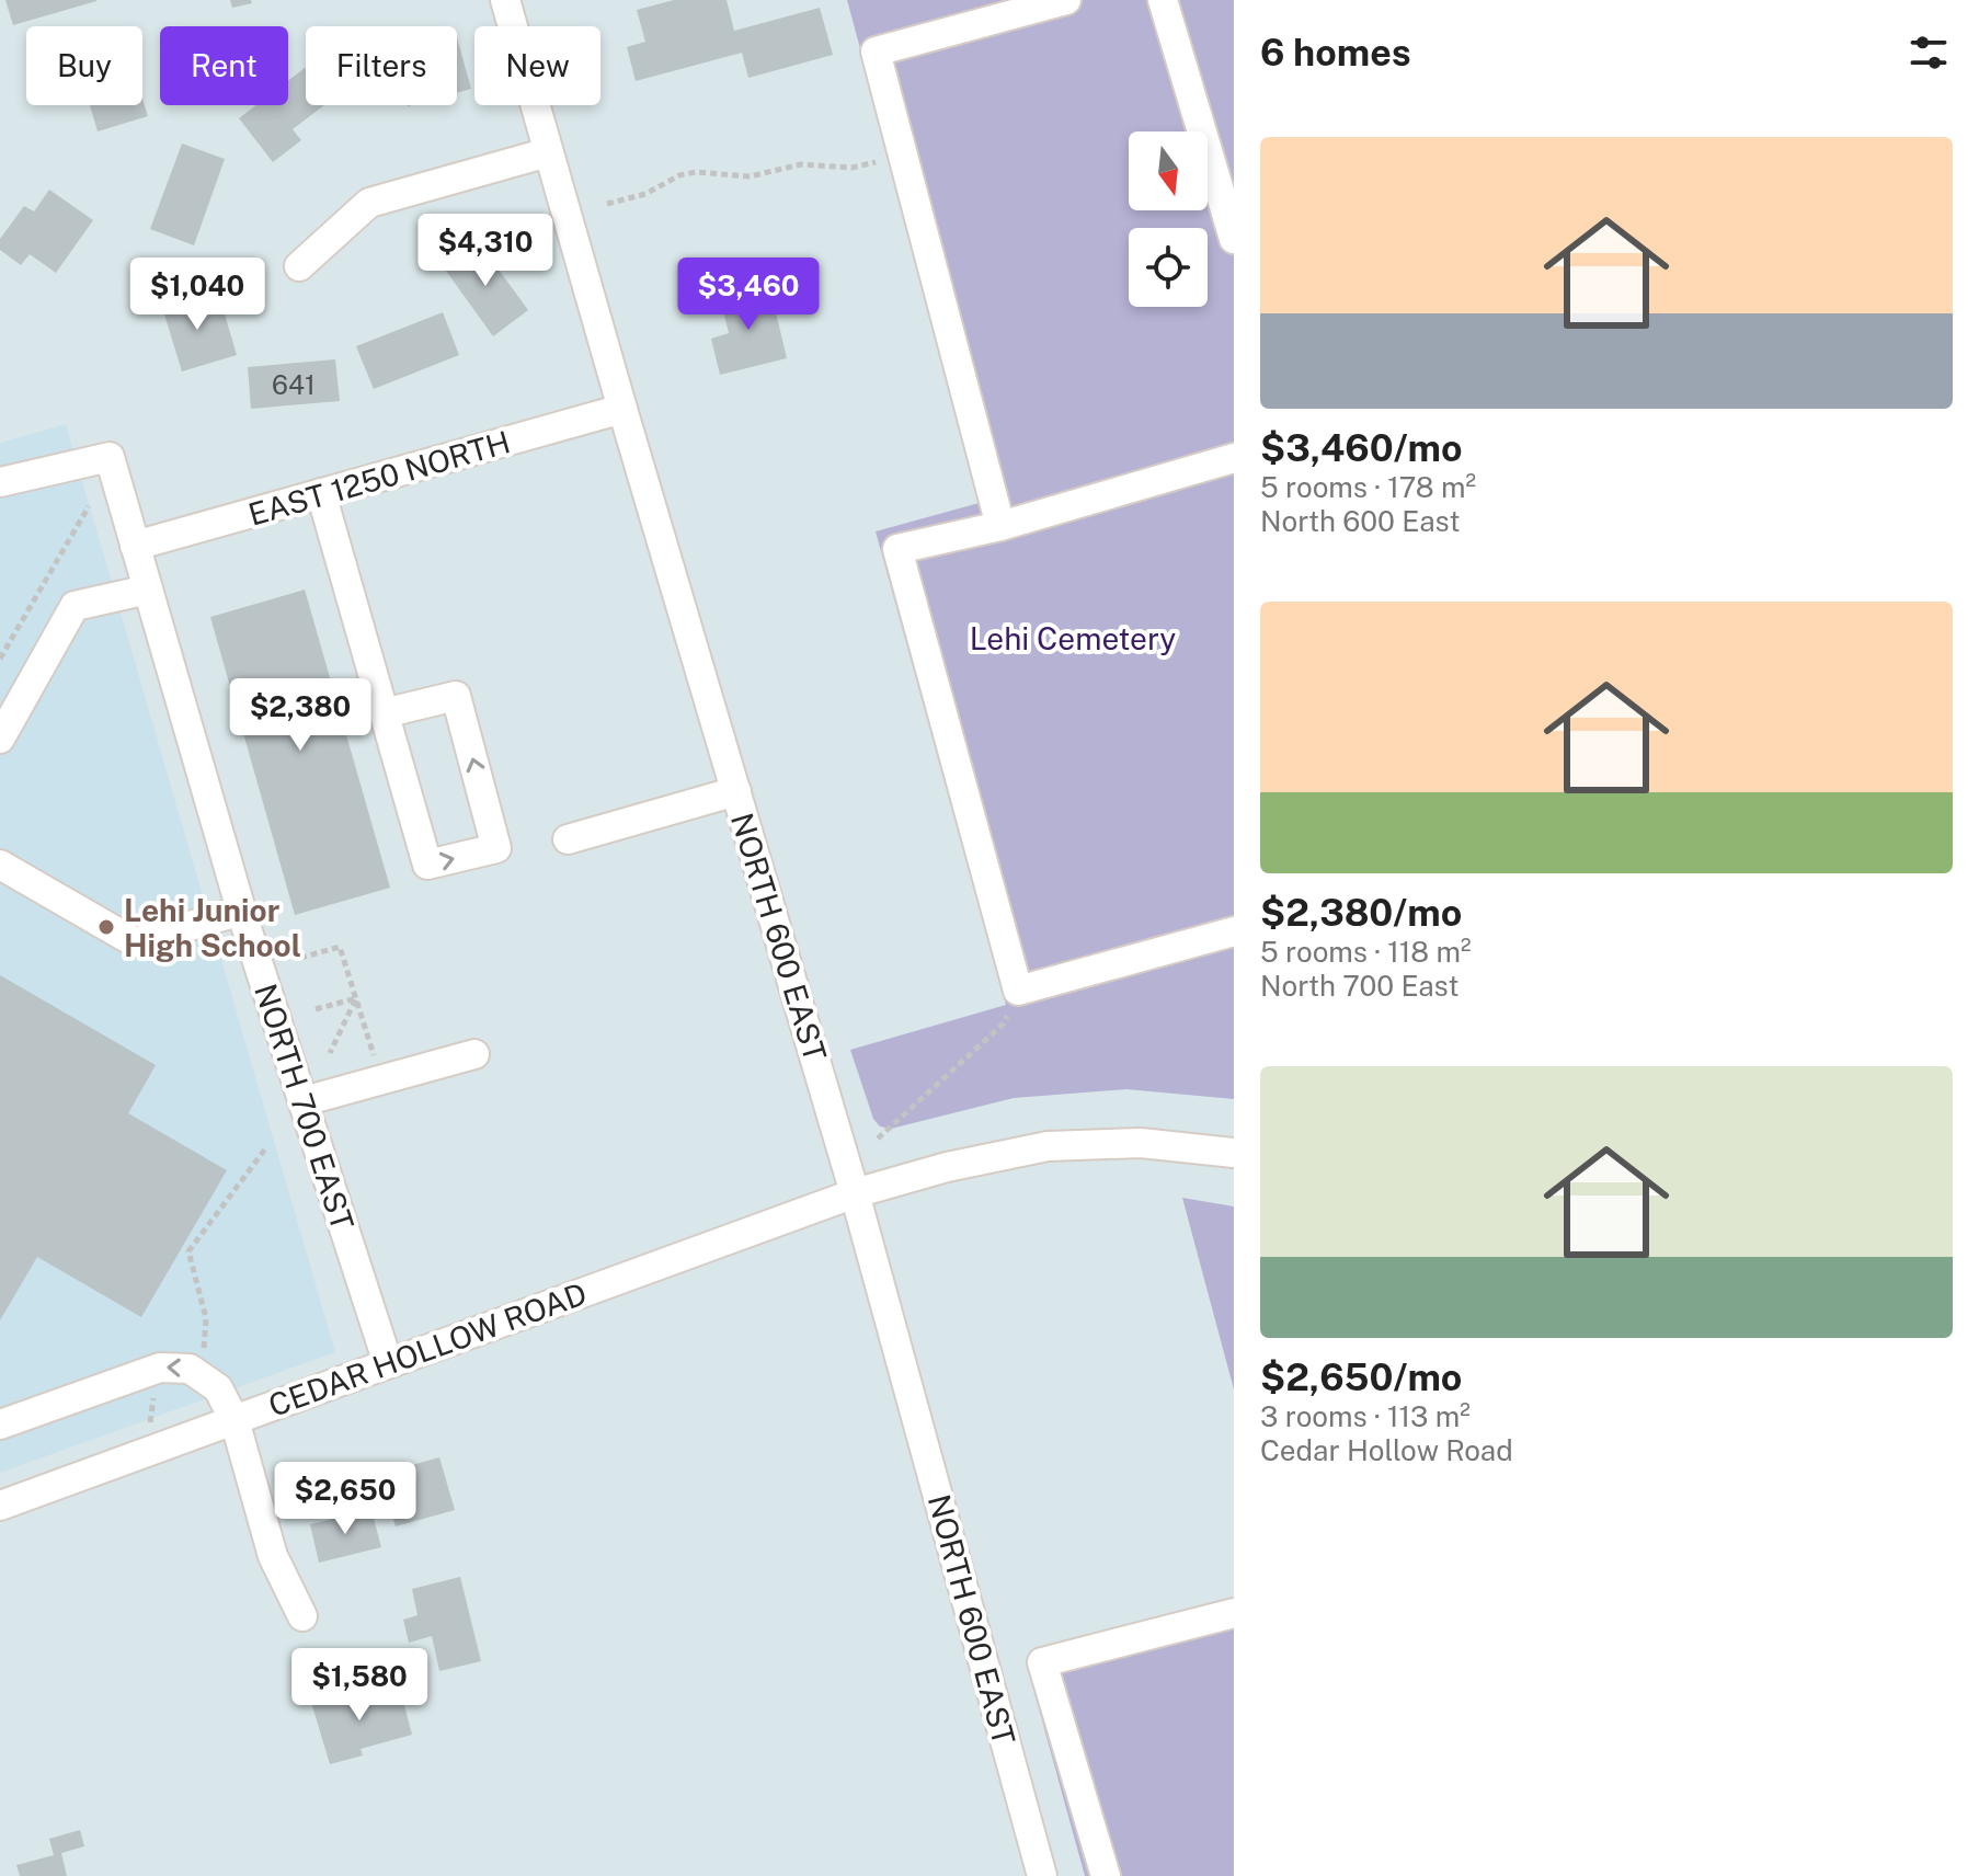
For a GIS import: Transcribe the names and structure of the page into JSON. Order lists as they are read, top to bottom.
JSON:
{
  "streets": {
    "street": [
      "EAST 1250 NORTH",
      "NORTH 600 EAST",
      "NORTH 700 EAST",
      "CEDAR HOLLOW ROAD"
    ]
  },
  "crossings": [
    ["EAST 1250 NORTH", "NORTH 600 EAST"],
    ["EAST 1250 NORTH", "NORTH 700 EAST"],
    ["NORTH 600 EAST", "CEDAR HOLLOW ROAD"],
    ["NORTH 700 EAST", "CEDAR HOLLOW ROAD"]
  ],
  "parks": ["Lehi Cemetery"],
  "places": ["Lehi Junior High School"],
  "house_numbers": ["641"],
  "north": "bottom",
  "page": {
    "heading": "6 homes",
    "chip": [
      "Buy",
      "Rent",
      "Filters",
      "New"
    ],
    "list": [
      {
        "name": "$3,460/mo",
        "note": "5 rooms · 178 m² · North 600 East"
      },
      {
        "name": "$2,380/mo",
        "note": "5 rooms · 118 m² · North 700 East"
      },
      {
        "name": "$2,650/mo",
        "note": "3 rooms · 113 m² · Cedar Hollow Road"
      }
    ],
    "price": [
      "$4,310",
      "$1,040",
      "$3,460",
      "$2,380",
      "$2,650",
      "$1,580"
    ]
  }
}
